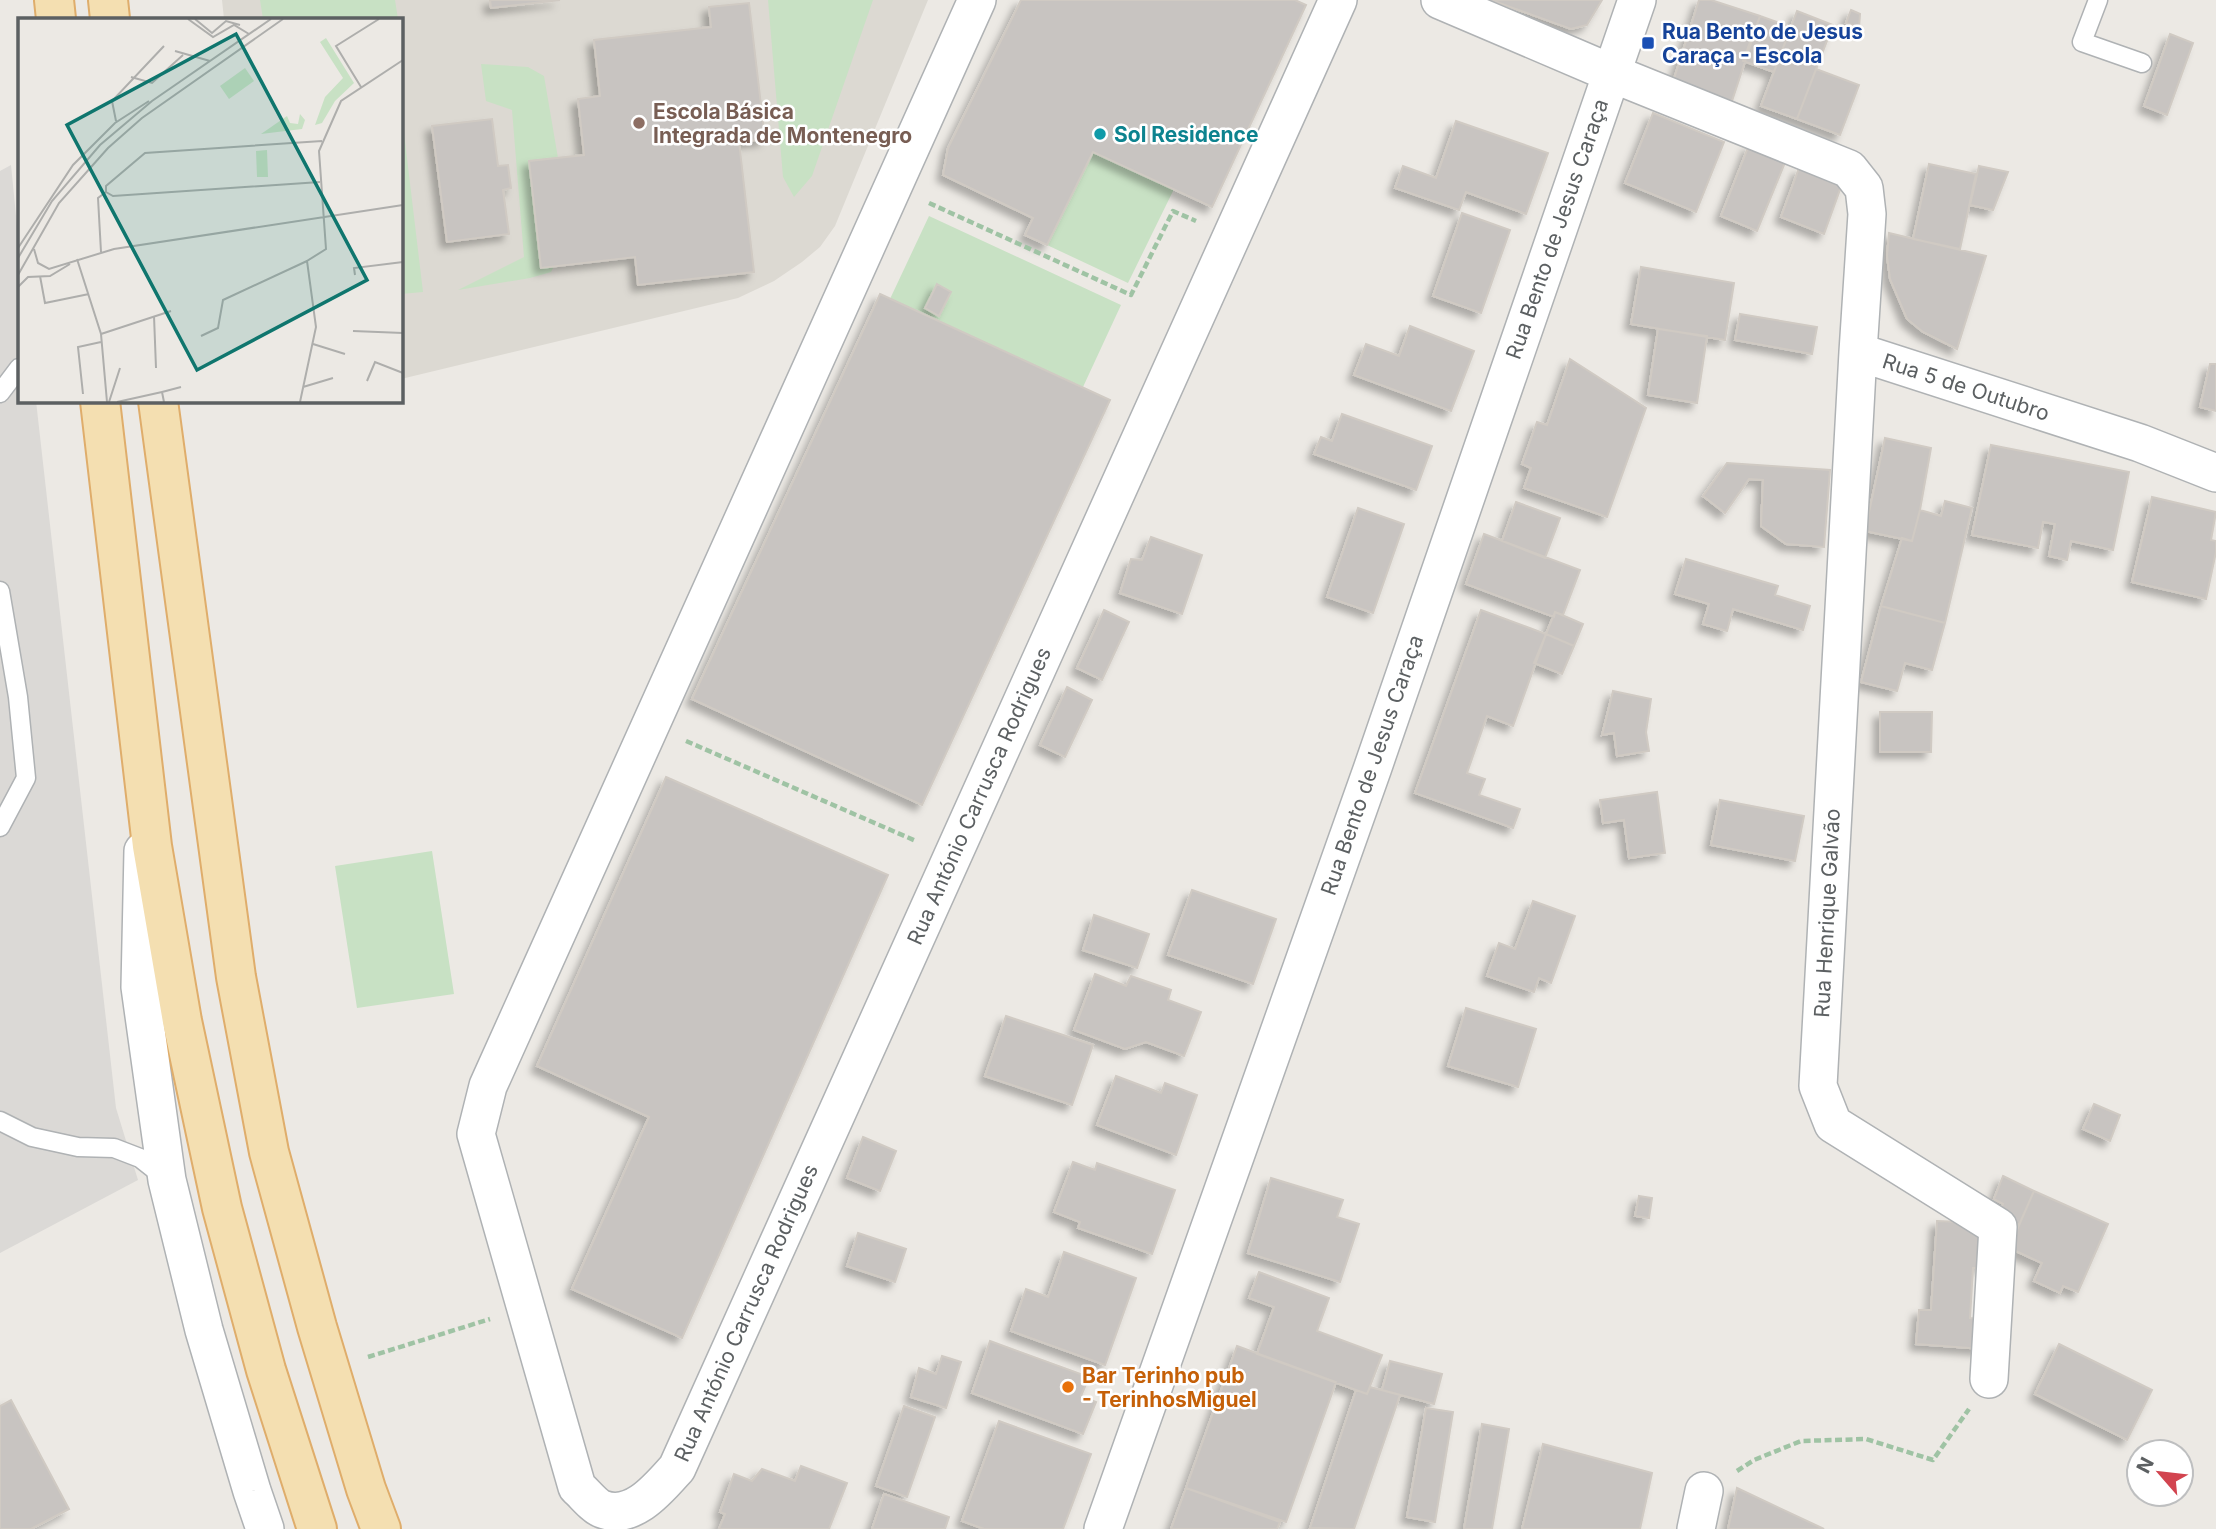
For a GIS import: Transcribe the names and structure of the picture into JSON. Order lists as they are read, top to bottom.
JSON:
{
  "streets": {
    "street": [
      "Rua Bento de Jesus Caraça",
      "Rua 5 de Outubro",
      "Rua António Carrusca Rodrigues",
      "Rua Henrique Galvão"
    ]
  },
  "crossings": [
    ["Rua Bento de Jesus Caraça", "Rua 5 de Outubro"],
    ["Rua 5 de Outubro", "Rua Henrique Galvão"]
  ],
  "places": {
    "transit": ["Rua Bento de Jesus Caraça - Escola"],
    "other": ["Escola Básica Integrada de Montenegro", "Sol Residence", "Bar Terinho pub - TerinhosMiguel"]
  },
  "north": "top left"
}
